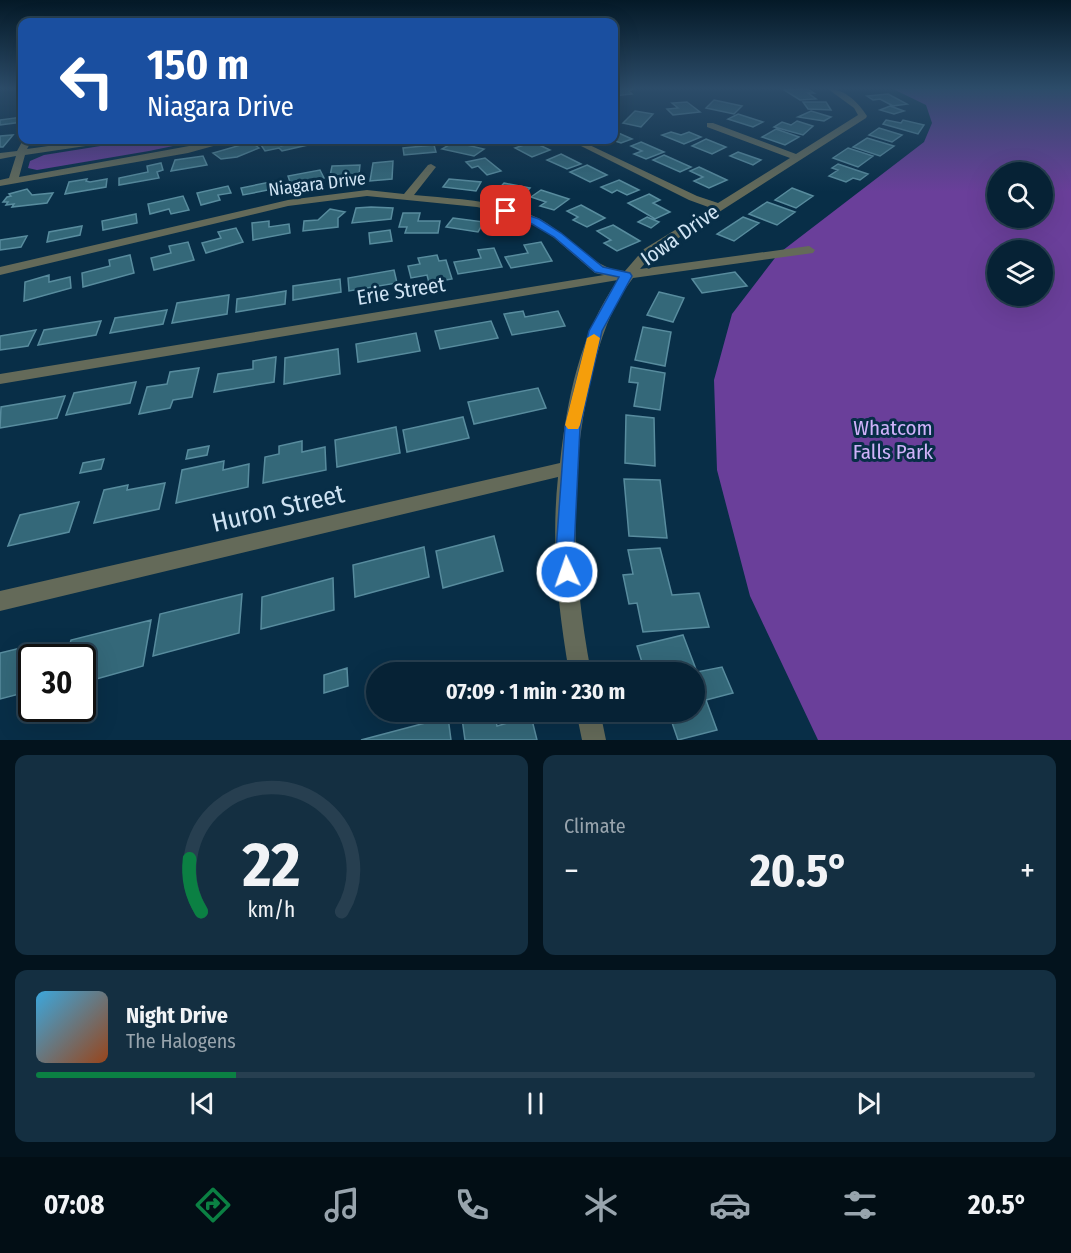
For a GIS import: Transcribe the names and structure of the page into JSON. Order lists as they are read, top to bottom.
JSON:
{
  "streets": {
    "street": [
      "Niagara Drive",
      "Iowa Drive",
      "Erie Street",
      "Huron Street"
    ]
  },
  "crossings": [
    ["Niagara Drive", "Iowa Drive"],
    ["Niagara Drive", "Erie Street"],
    ["Iowa Drive", "Erie Street"],
    ["Iowa Drive", "Huron Street"]
  ],
  "parks": ["Whatcom Falls Park"],
  "page": {
    "turn": ["150 m", "Niagara Drive"],
    "limit": "30",
    "trip": "07:09 · 1 min · 230 m",
    "tile": "Climate",
    "heat": ["−", "20.5°", "+"],
    "song": ["Night Drive", "The Halogens"],
    "tabs": ["07:08", "20.5°"],
    "gauge": ["22", "km/h"]
  }
}
